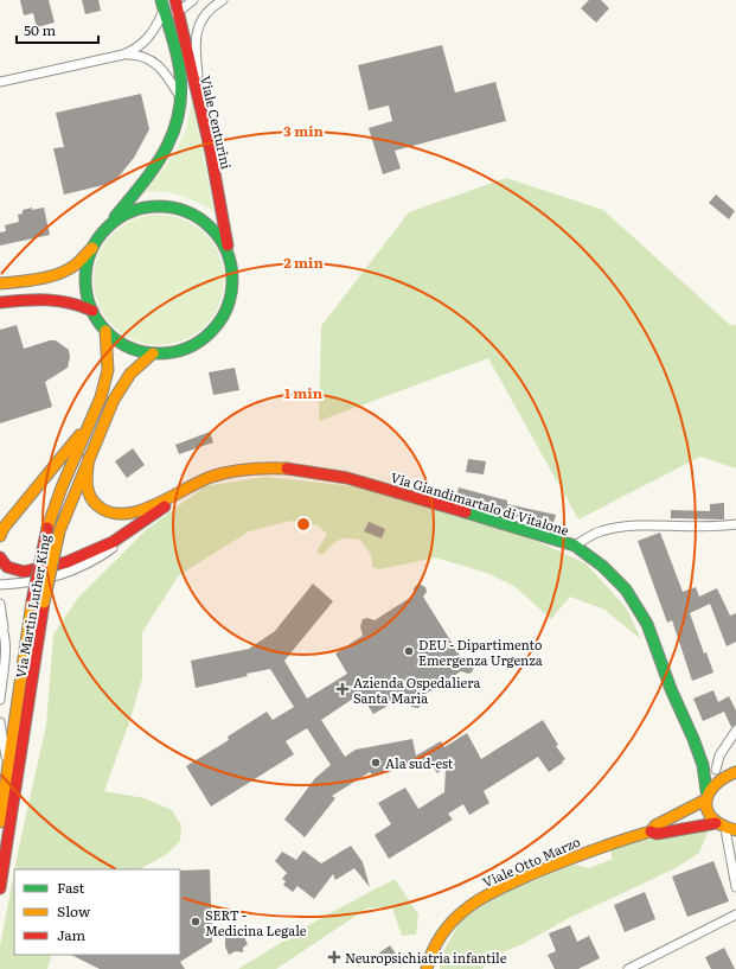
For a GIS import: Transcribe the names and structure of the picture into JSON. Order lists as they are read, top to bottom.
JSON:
{
  "streets": {
    "main road": [
      "Viale Centurini",
      "Via Giandimartalo di Vitalone",
      "Via Martin Luther King",
      "Viale Otto Marzo"
    ]
  },
  "crossings": [
    ["Viale Centurini", "Via Martin Luther King"],
    ["Via Giandimartalo di Vitalone", "Viale Otto Marzo"]
  ],
  "places": {
    "other": ["DEU - Dipartimento Emergenza Urgenza", "Ala sud-est", "SERT - Medicina Legale"],
    "health": ["Azienda Ospedaliera Santa Maria", "Neuropsichiatria infantile"]
  },
  "legend": ["Fast", "Slow", "Jam"],
  "scale_bar": "50 m",
  "rings": ["3 min", "2 min", "1 min"]
}
